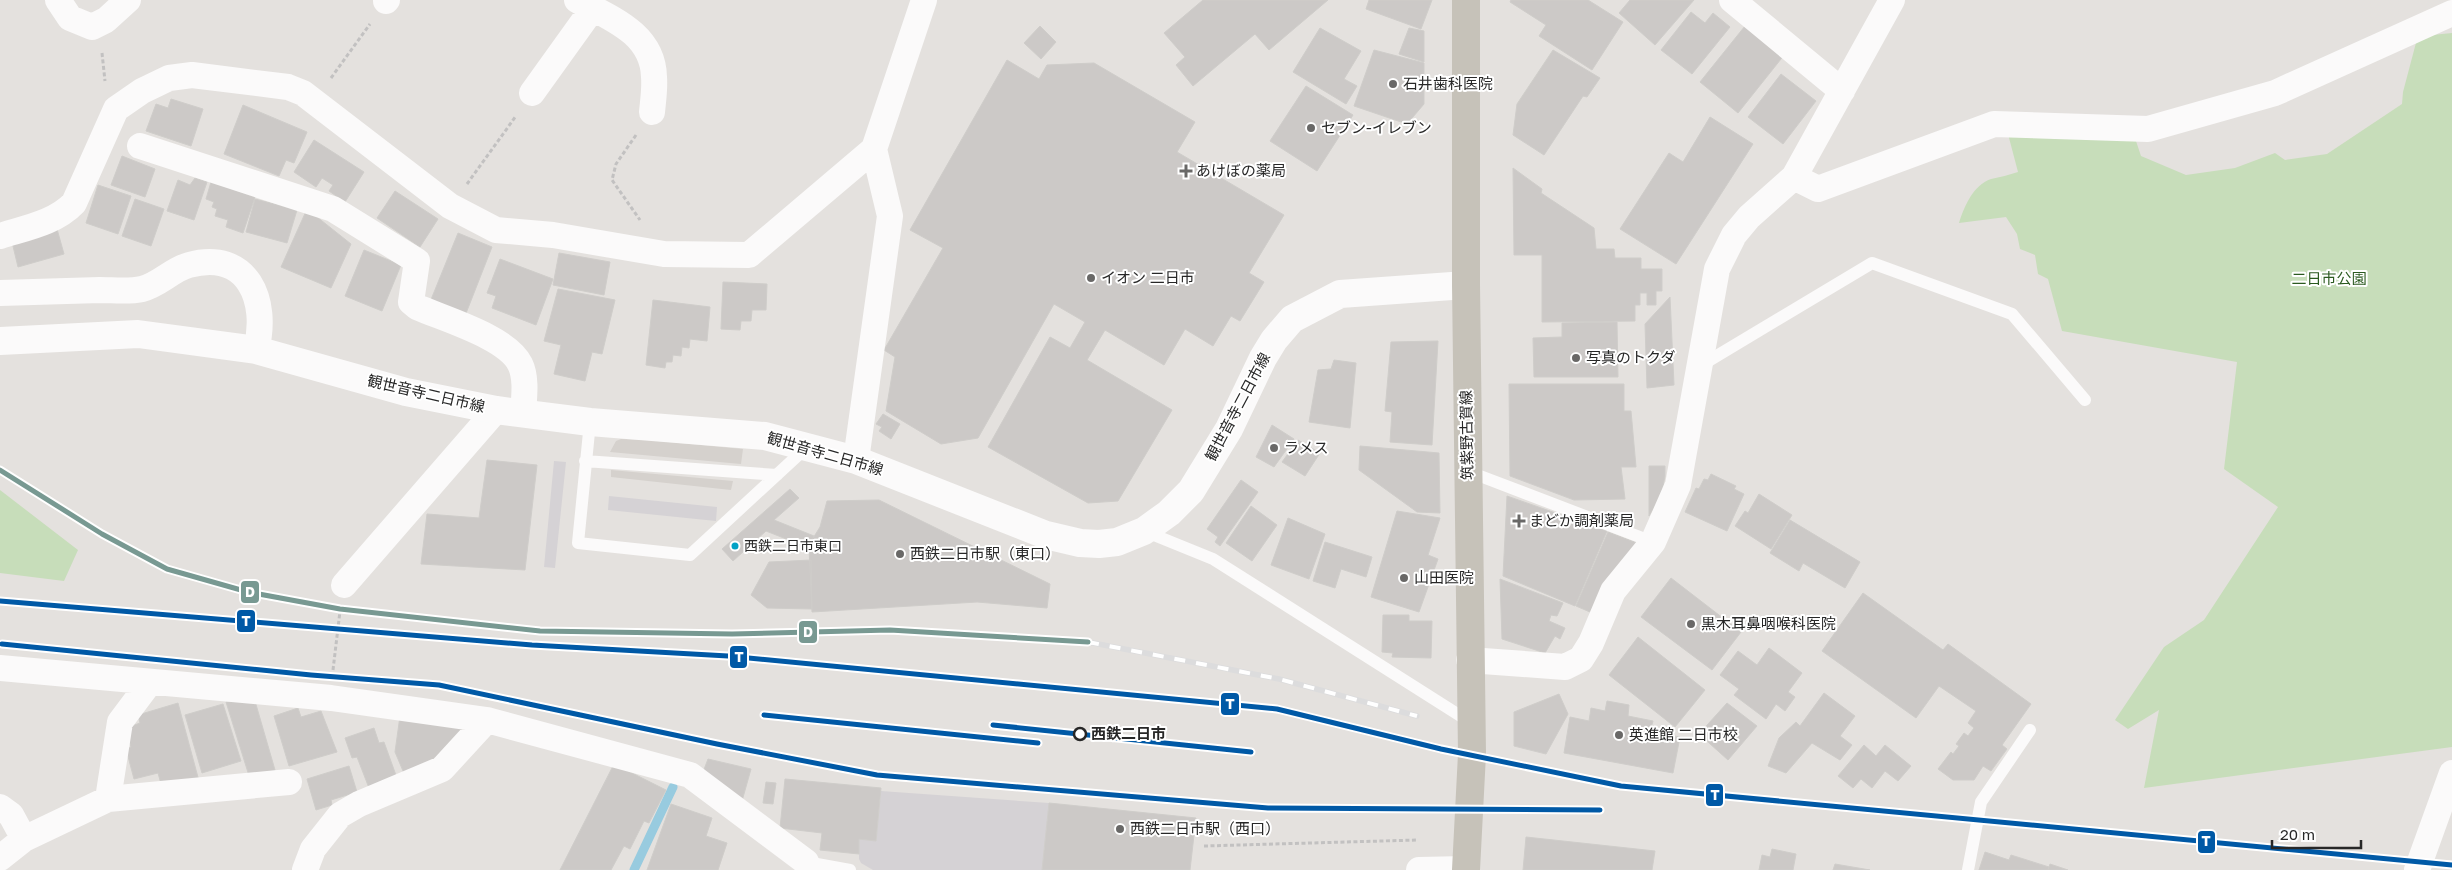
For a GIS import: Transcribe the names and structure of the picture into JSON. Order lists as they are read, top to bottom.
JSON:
{
  "streets": {
    "main road": ["観世音寺二日市線", "筑紫野古賀線"]
  },
  "crossings": [
    ["観世音寺二日市線", "筑紫野古賀線"]
  ],
  "parks": ["二日市公園"],
  "places": {
    "other": [
      "石井歯科医院",
      "セブン-イレブン",
      "イオン 二日市",
      "写真のトクダ",
      "ラメス",
      "西鉄二日市東口",
      "西鉄二日市駅（東口）",
      "山田医院",
      "黒木耳鼻咽喉科医院",
      "西鉄二日市",
      "英進館 二日市校",
      "西鉄二日市駅（西口）"
    ],
    "health": ["あけぼの薬局", "まどか調剤薬局"]
  },
  "lines": ["transit line D", "transit line T"],
  "scale_bar": "20 m"
}
